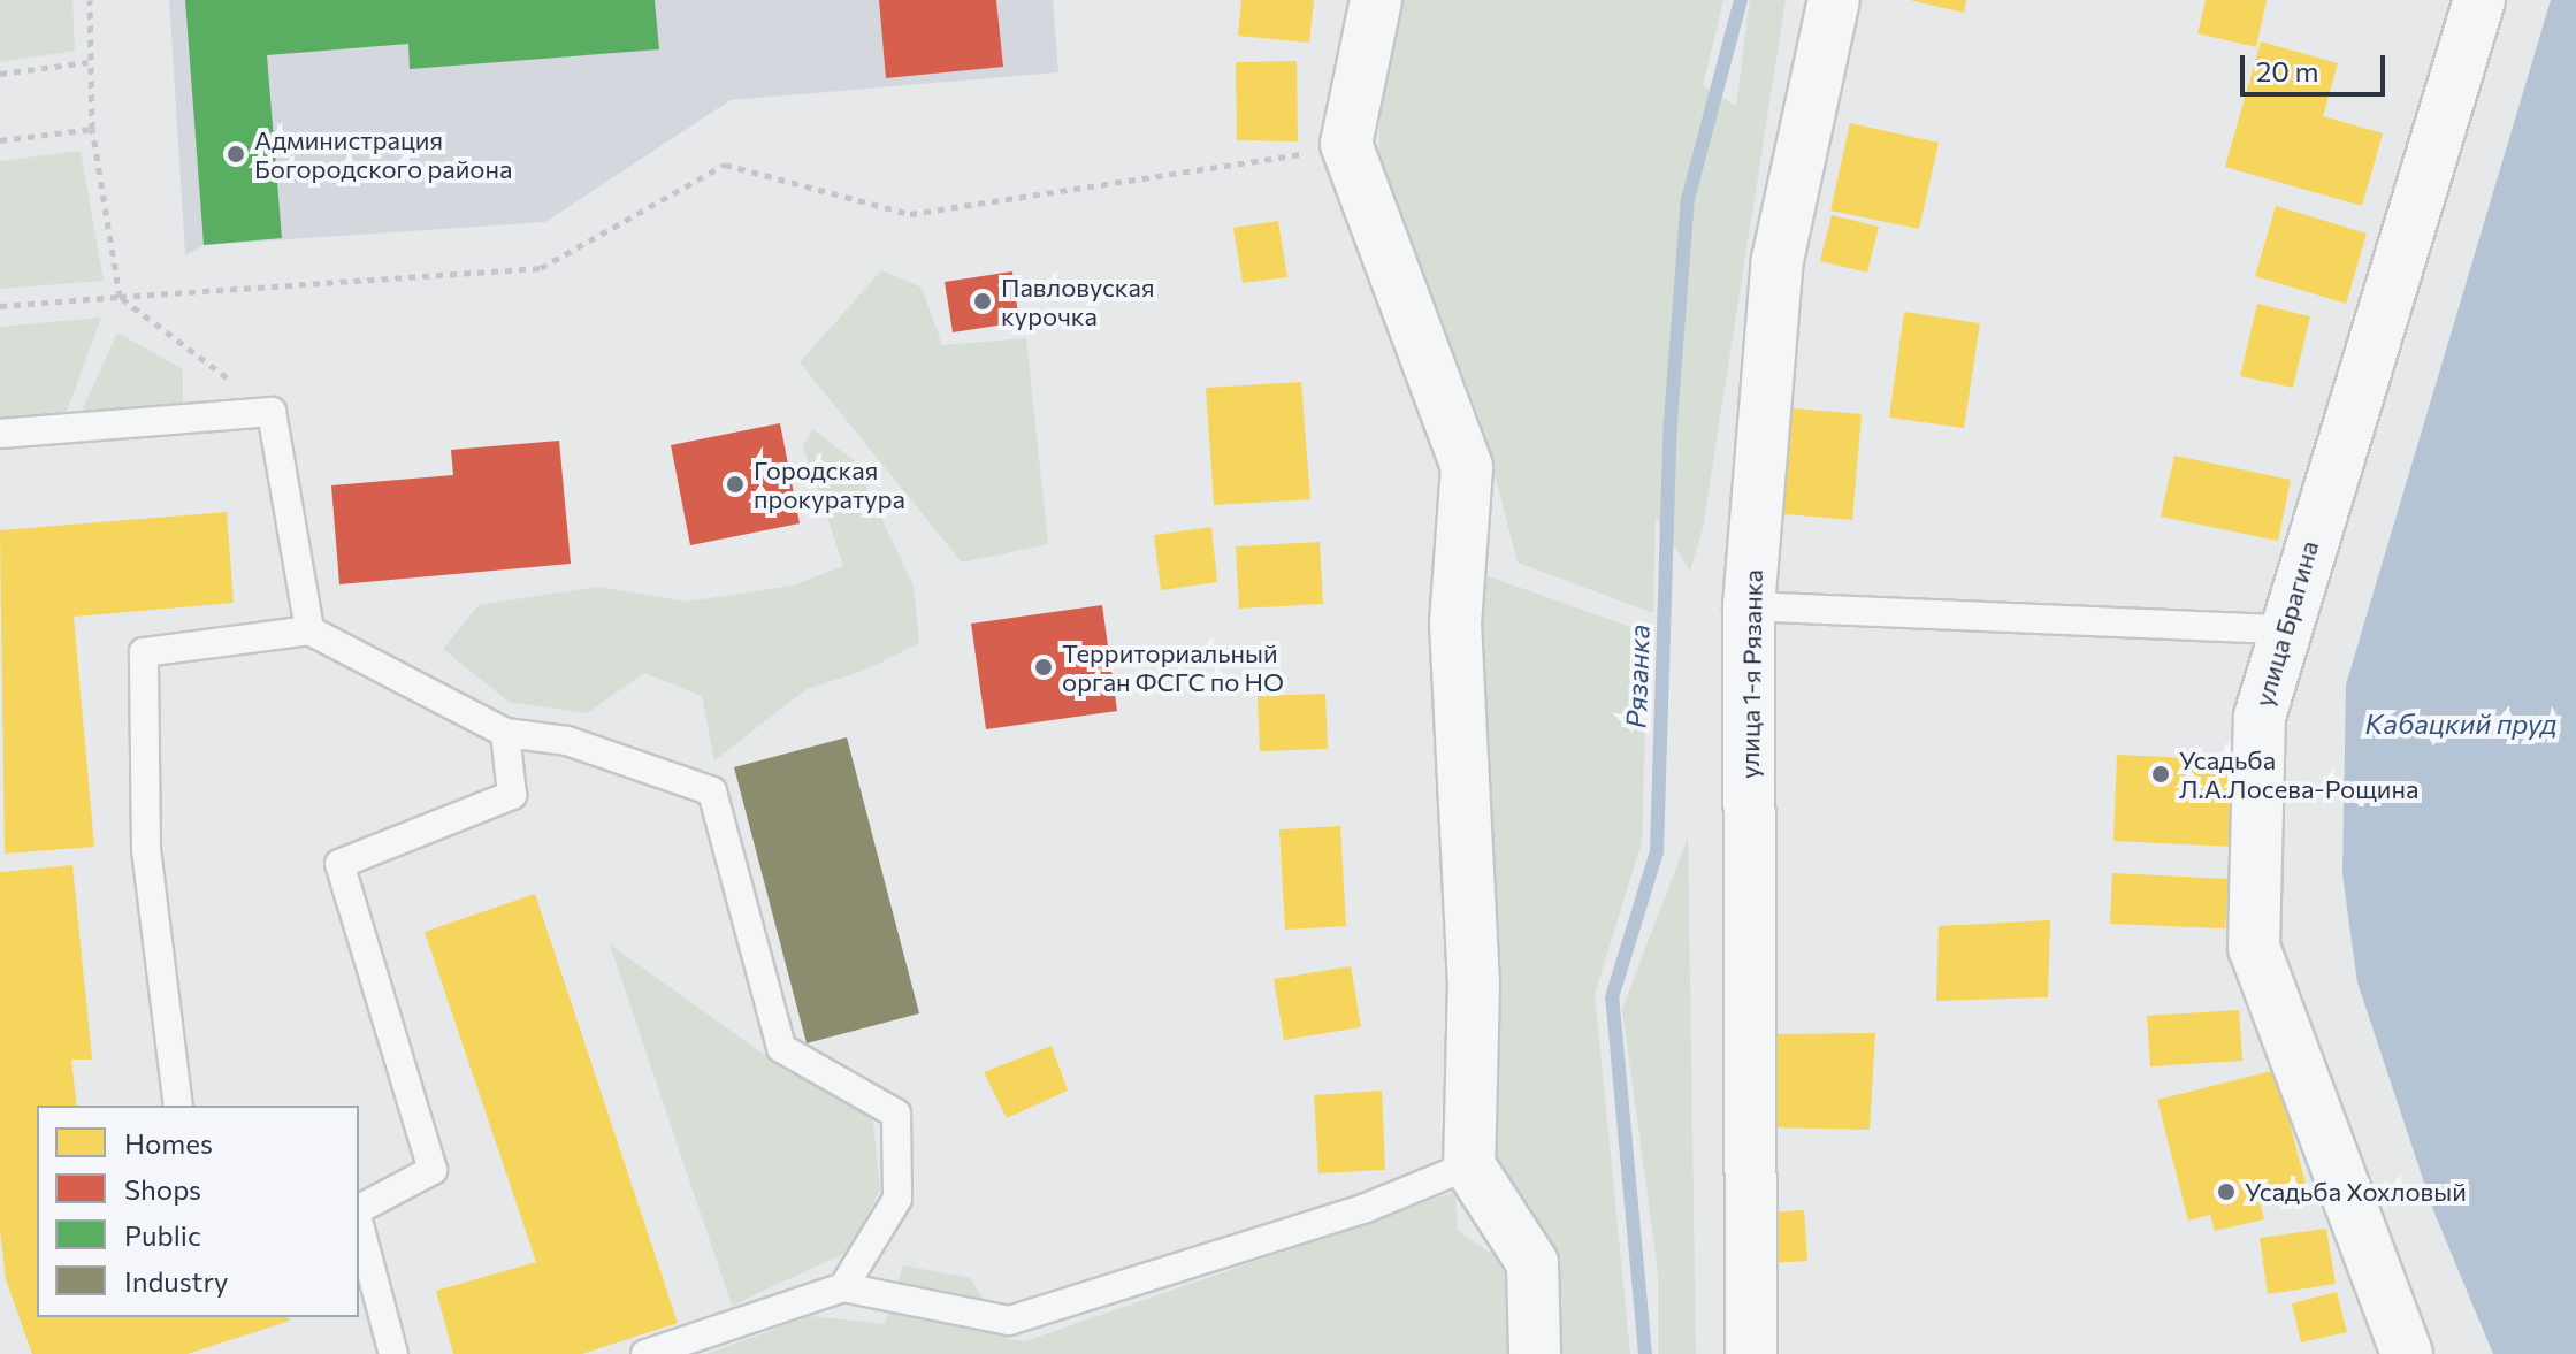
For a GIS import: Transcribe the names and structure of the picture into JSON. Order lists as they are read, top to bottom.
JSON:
{
  "streets": {
    "street": ["улица Брагина", "улица 1-я Рязанка"]
  },
  "water": ["Рязанка", "Кабацкий пруд"],
  "places": [
    "Администрация Богородского района",
    "Павловуская курочка",
    "Городская прокуратура",
    "Территориальный орган ФСГС по НО",
    "Усадьба Л.А.Лосева-Рощина",
    "Усадьба Хохловый"
  ],
  "legend": [
    "Homes",
    "Shops",
    "Public",
    "Industry"
  ],
  "scale_bar": "20 m"
}
